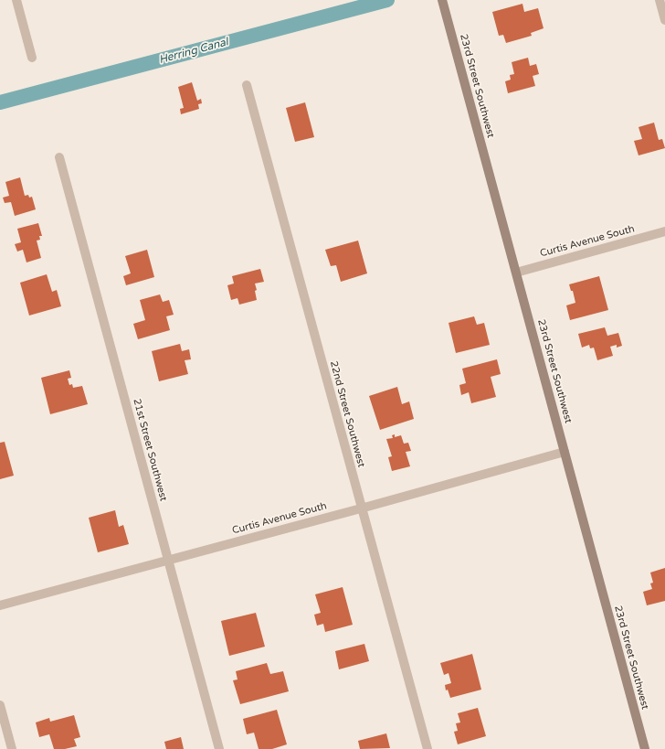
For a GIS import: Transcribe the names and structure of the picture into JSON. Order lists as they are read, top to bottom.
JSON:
{
  "streets": {
    "street": [
      "23rd Street Southwest",
      "Curtis Avenue South",
      "22nd Street Southwest",
      "21st Street Southwest"
    ]
  },
  "crossings": [
    ["23rd Street Southwest", "Curtis Avenue South"],
    ["Curtis Avenue South", "22nd Street Southwest"],
    ["Curtis Avenue South", "21st Street Southwest"]
  ],
  "water": ["Herring Canal"]
}
